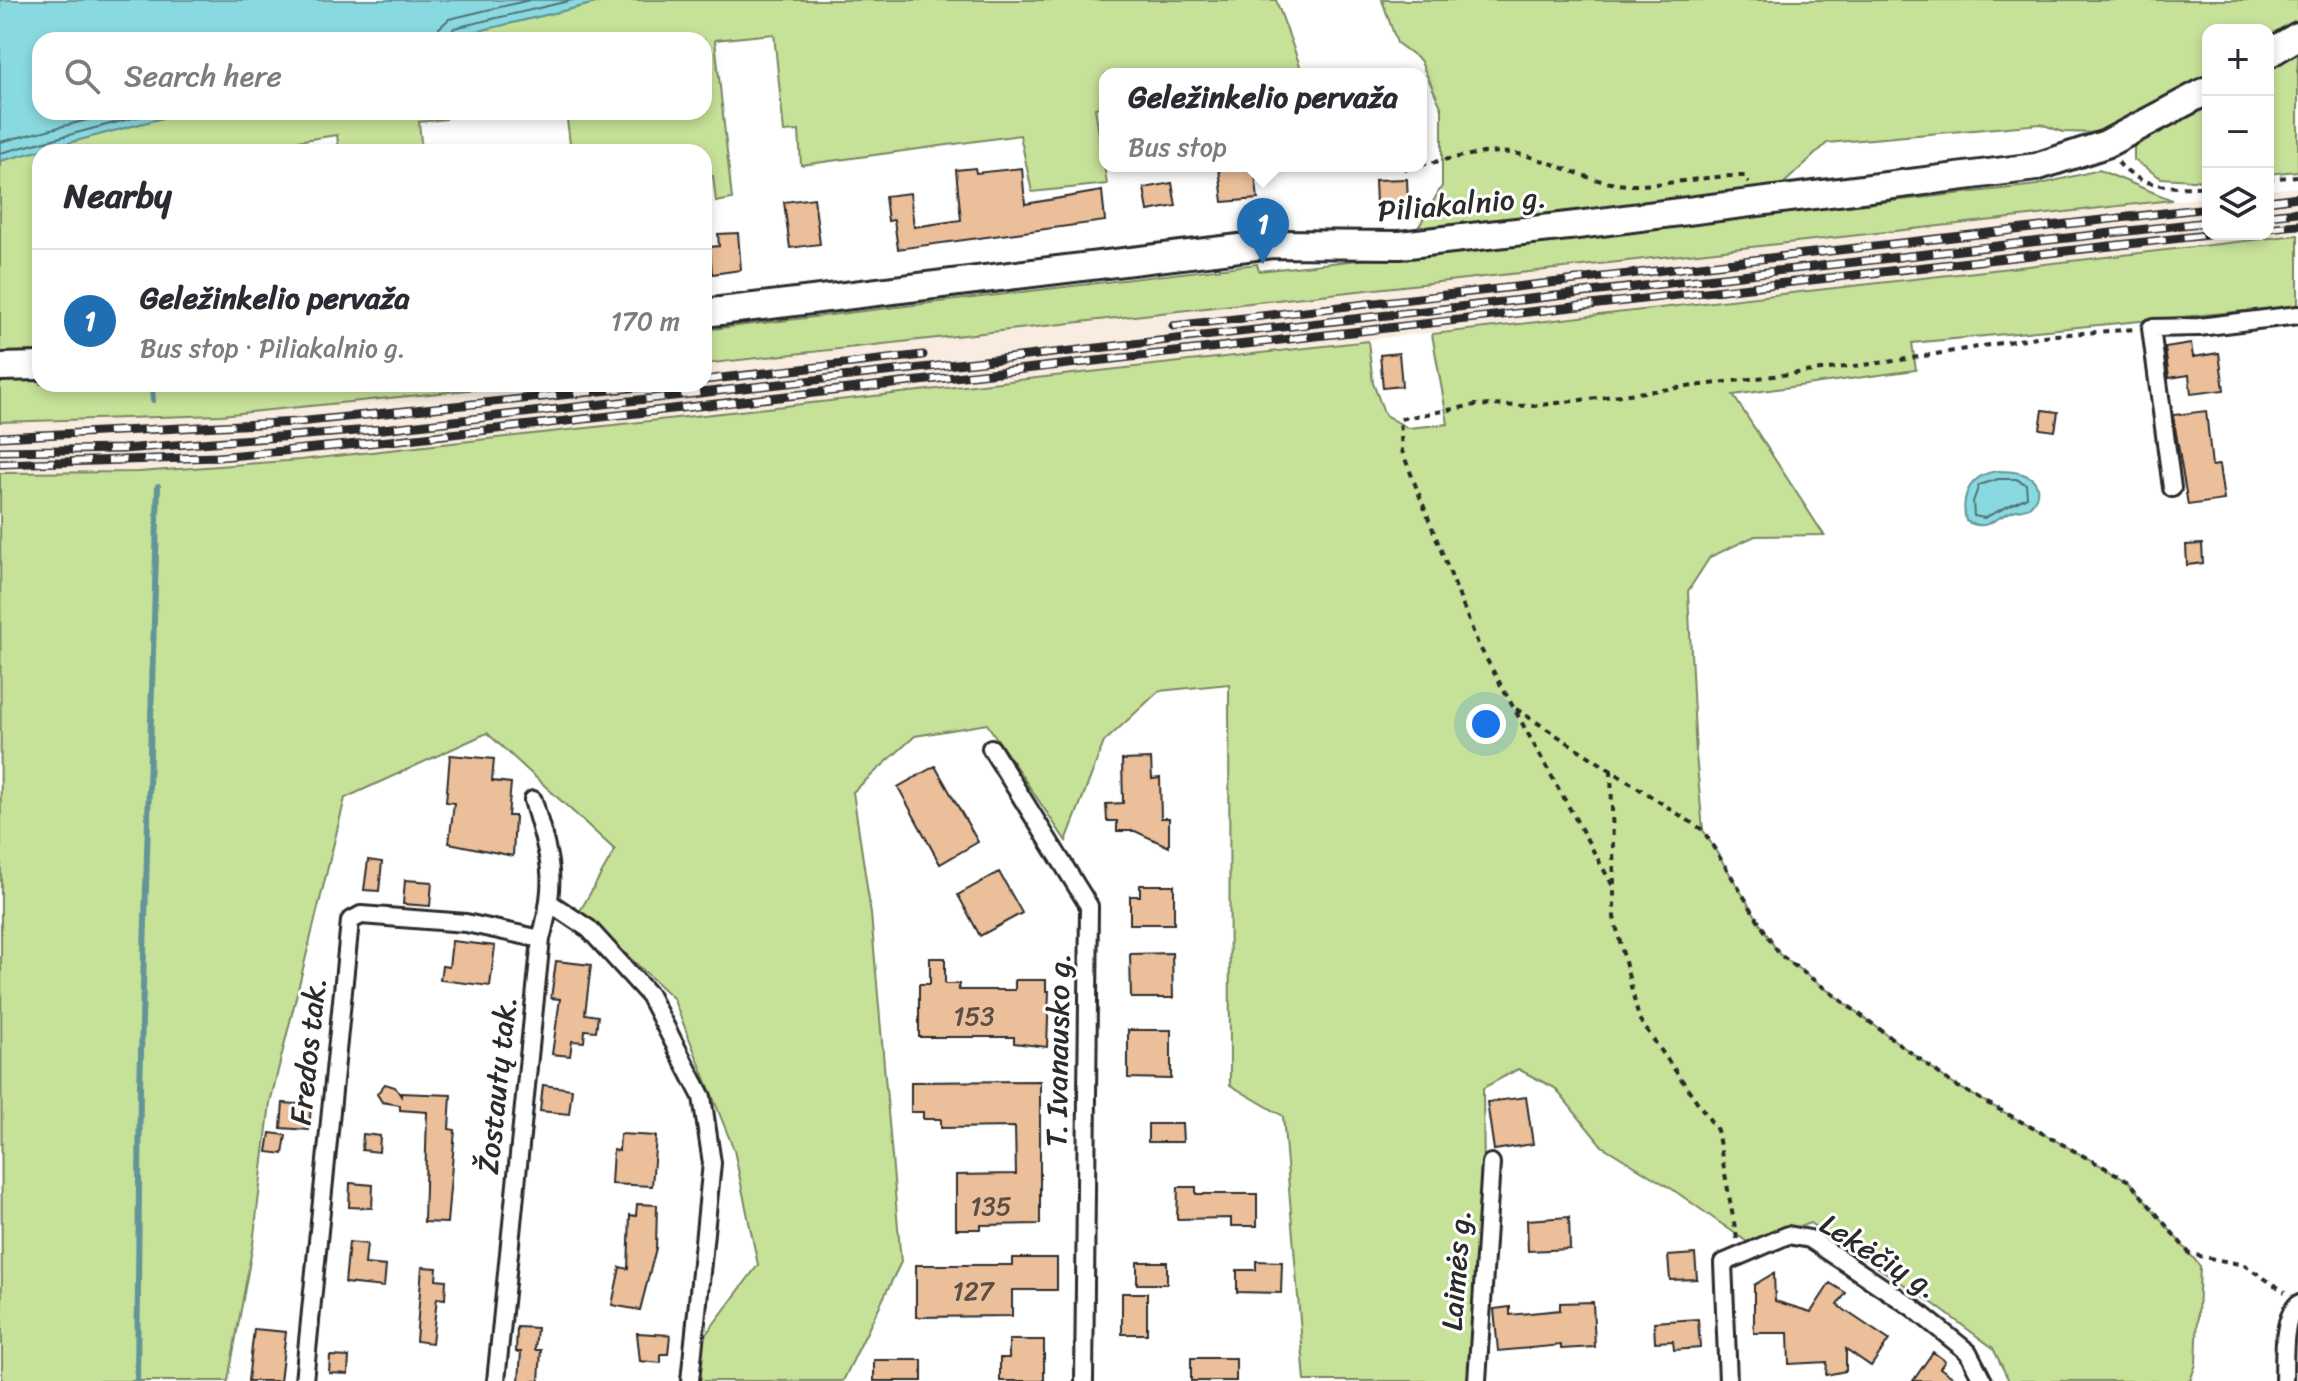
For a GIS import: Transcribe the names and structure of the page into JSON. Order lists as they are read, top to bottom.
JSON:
{
  "streets": {
    "main road": ["Piliakalnio g."],
    "street": [
      "T. Ivanausko g.",
      "Fredos tak.",
      "Žostautų tak.",
      "Lekėčių g.",
      "Laimės g."
    ]
  },
  "crossings": [
    ["Fredos tak.", "Žostautų tak."]
  ],
  "house_numbers": ["153", "135", "127"],
  "page": {
    "map_buttons": ["+", "−"],
    "search": "Search here",
    "popup": ["Geležinkelio pervaža", "Bus stop"],
    "heading": "Nearby",
    "pins": "1",
    "list": [
      {
        "mark": "1",
        "name": "Geležinkelio pervaža",
        "note": "Bus stop · Piliakalnio g.",
        "value": "170 m"
      }
    ]
  }
}
